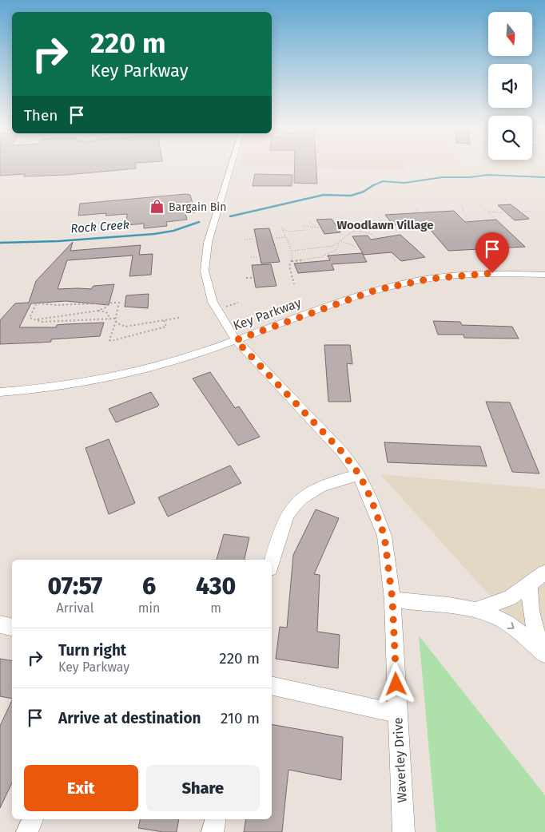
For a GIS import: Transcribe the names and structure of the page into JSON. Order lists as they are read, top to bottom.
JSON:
{
  "streets": {
    "street": ["Key Parkway", "Waverley Drive"]
  },
  "crossings": [
    ["Key Parkway", "Waverley Drive"]
  ],
  "districts": ["Woodlawn Village"],
  "water": ["Rock Creek"],
  "places": {
    "shop": ["Bargain Bin"]
  },
  "north": "bottom",
  "page": {
    "turn": ["220 m", "Key Parkway"],
    "then": "Then",
    "eta": [
      "07:57",
      "Arrival",
      "6",
      "min",
      "430",
      "m"
    ],
    "list": [
      {
        "name": "Turn right",
        "note": "Key Parkway",
        "value": "220 m"
      },
      {
        "name": "Arrive at destination",
        "value": "210 m"
      }
    ],
    "buttons": ["Exit", "Share"]
  }
}
